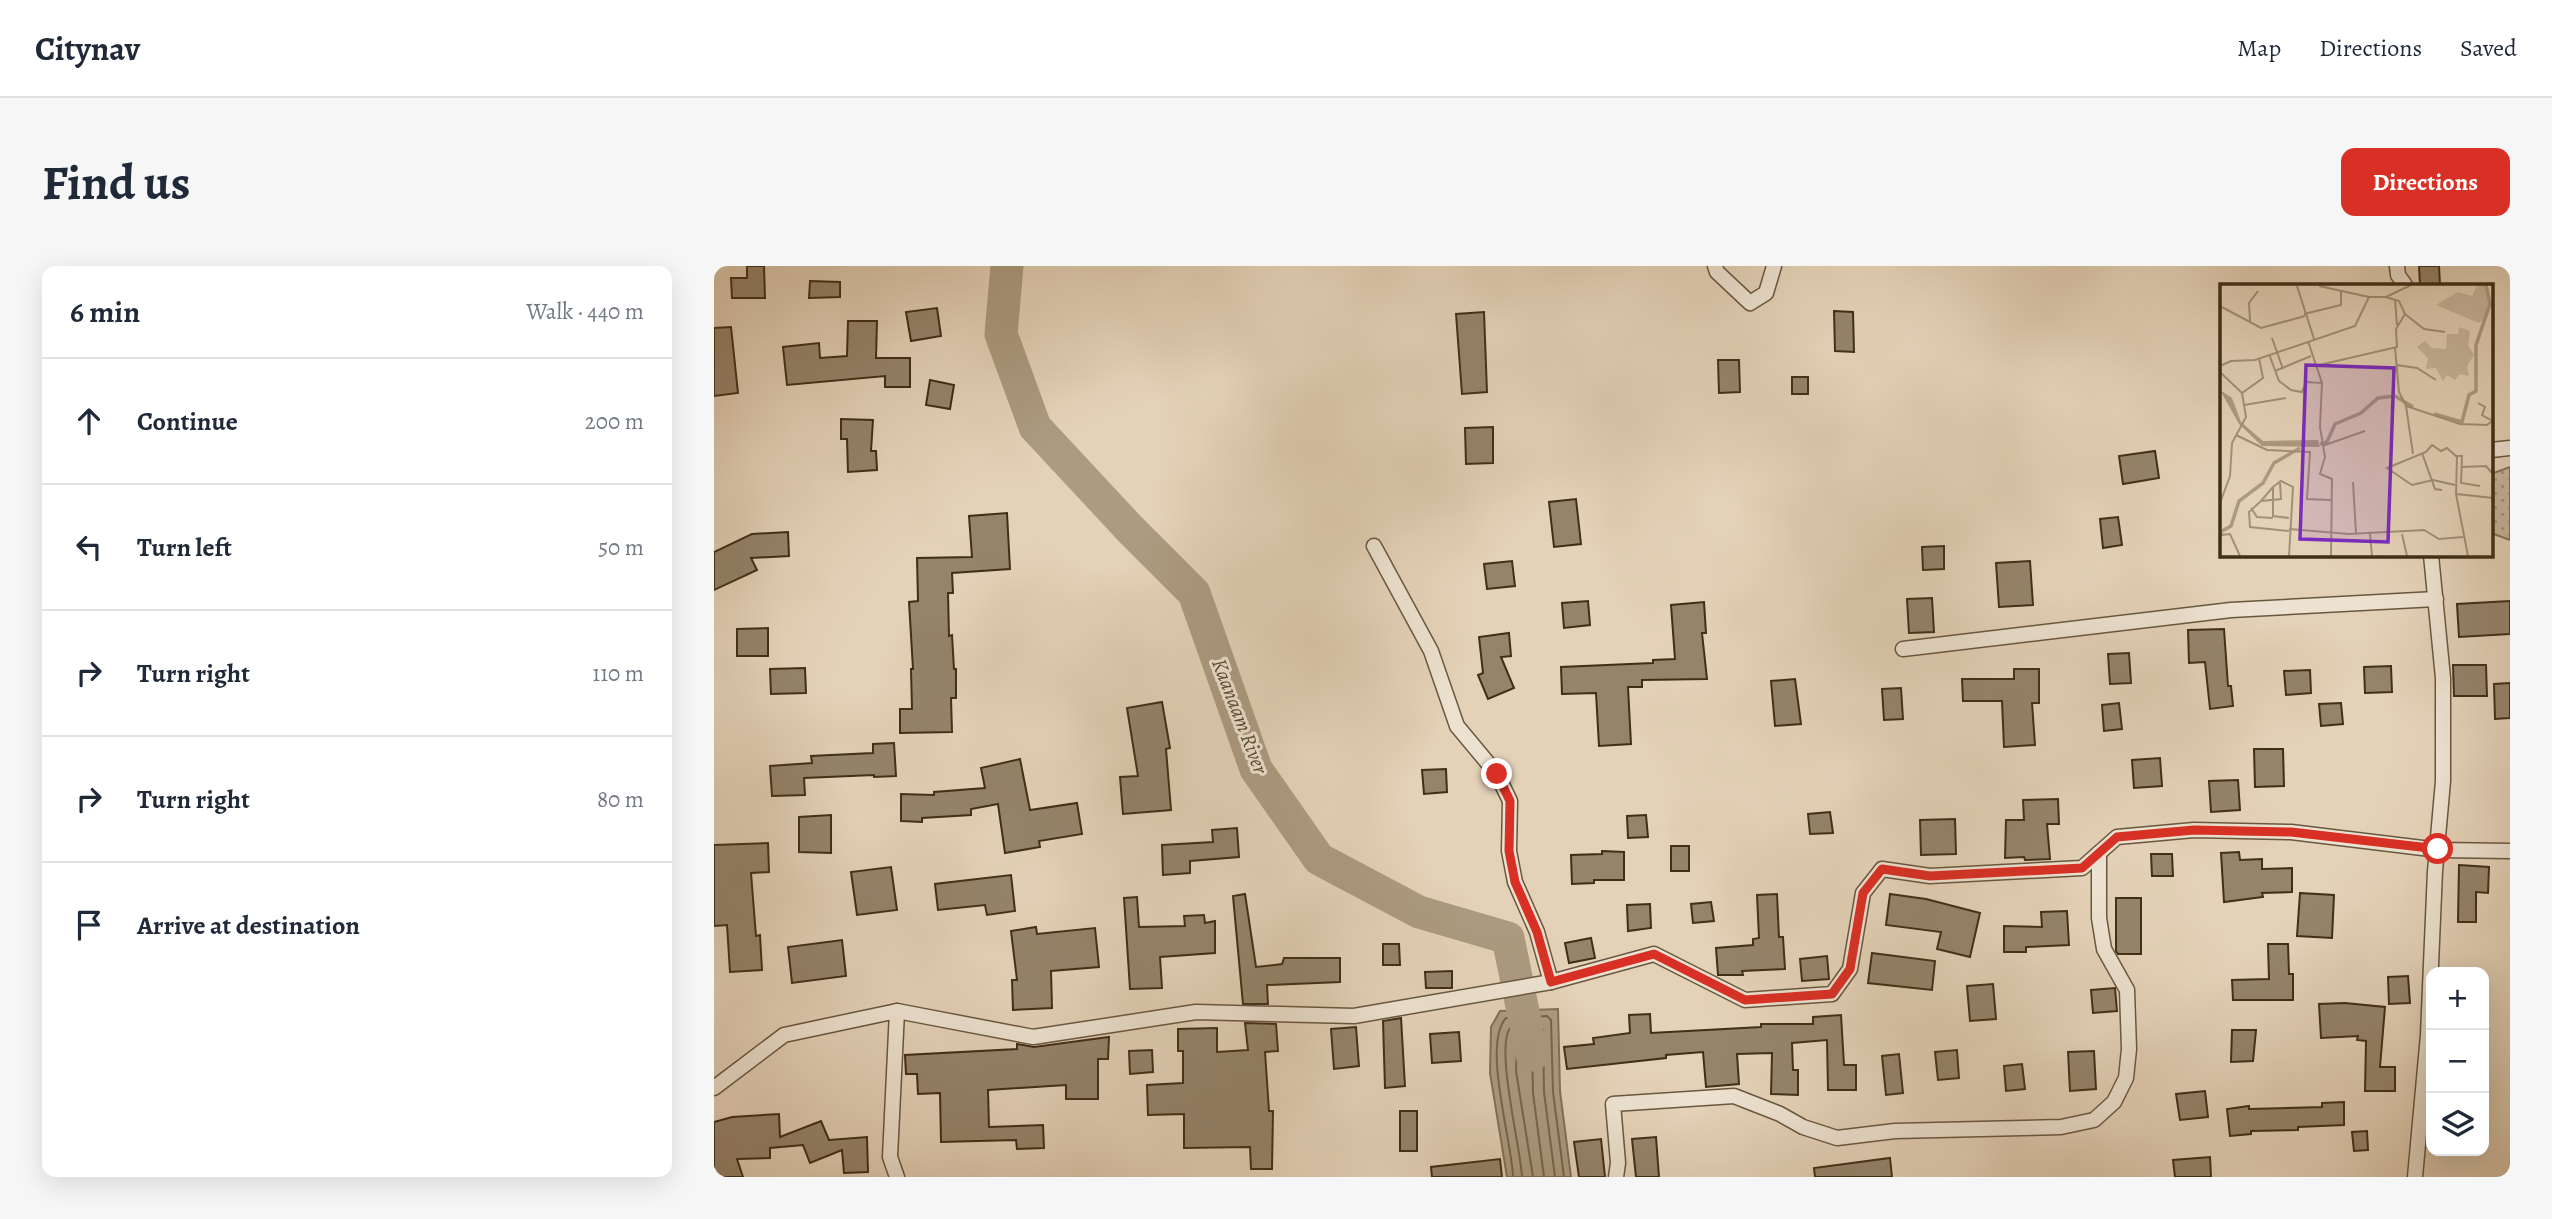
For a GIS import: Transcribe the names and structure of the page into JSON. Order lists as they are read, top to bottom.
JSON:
{
  "water": ["Kaanaam River"],
  "page": {
    "header": "Citynav",
    "nav": ["Map", "Directions", "Saved"],
    "buttons": "Directions",
    "title": "Find us",
    "heading": ["6 min", "Walk · 440 m"],
    "list": [
      ["Continue", "200 m"],
      ["Turn left", "50 m"],
      ["Turn right", "110 m"],
      ["Turn right", "80 m"],
      "Arrive at destination"
    ],
    "map_buttons": ["+", "−"]
  }
}
